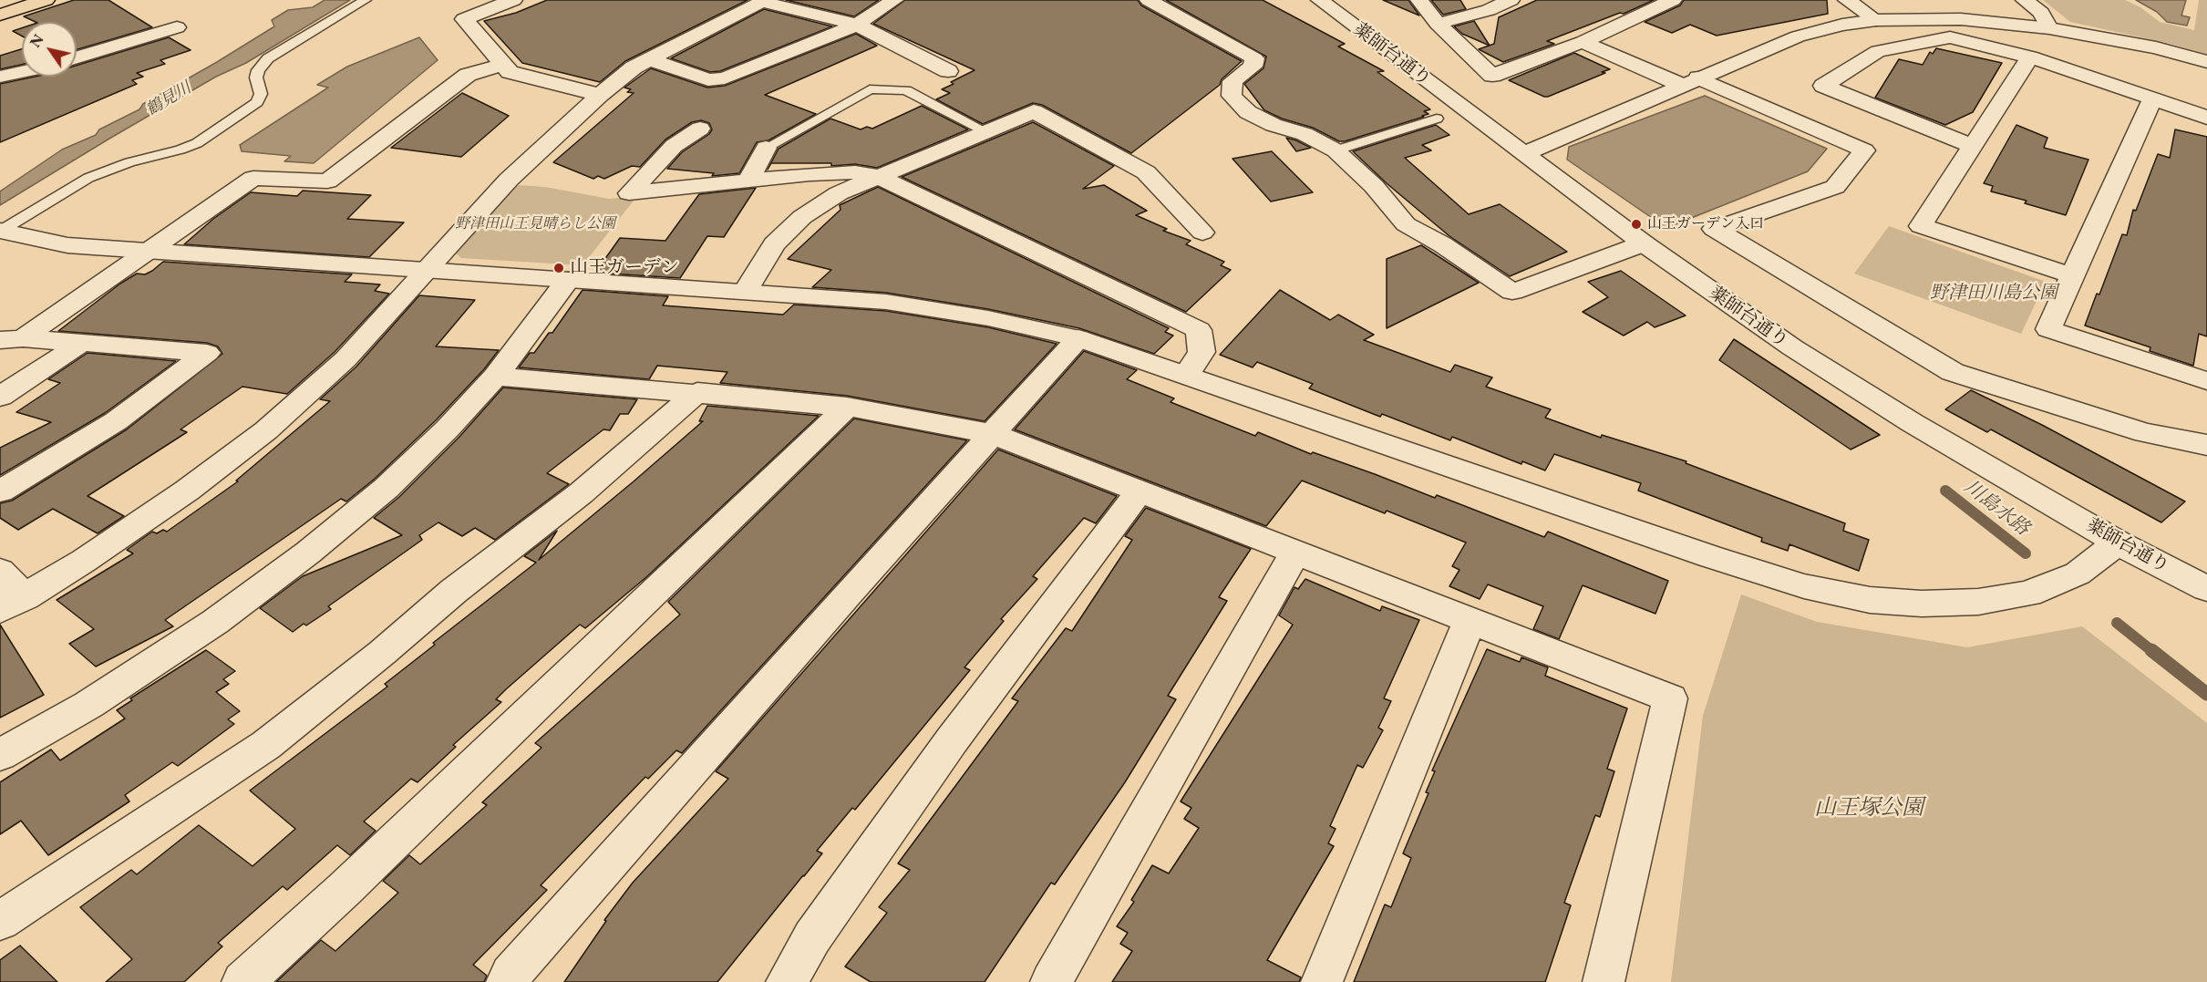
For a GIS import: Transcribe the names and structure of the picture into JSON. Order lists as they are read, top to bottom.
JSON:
{
  "streets": {
    "street": ["薬師台通り"]
  },
  "water": ["鶴見川", "川島水路"],
  "parks": ["野津田山王見晴らし公園", "野津田川島公園", "山王塚公園"],
  "places": ["山王ガーデン入口", "山王ガーデン"],
  "north": "top left"
}
